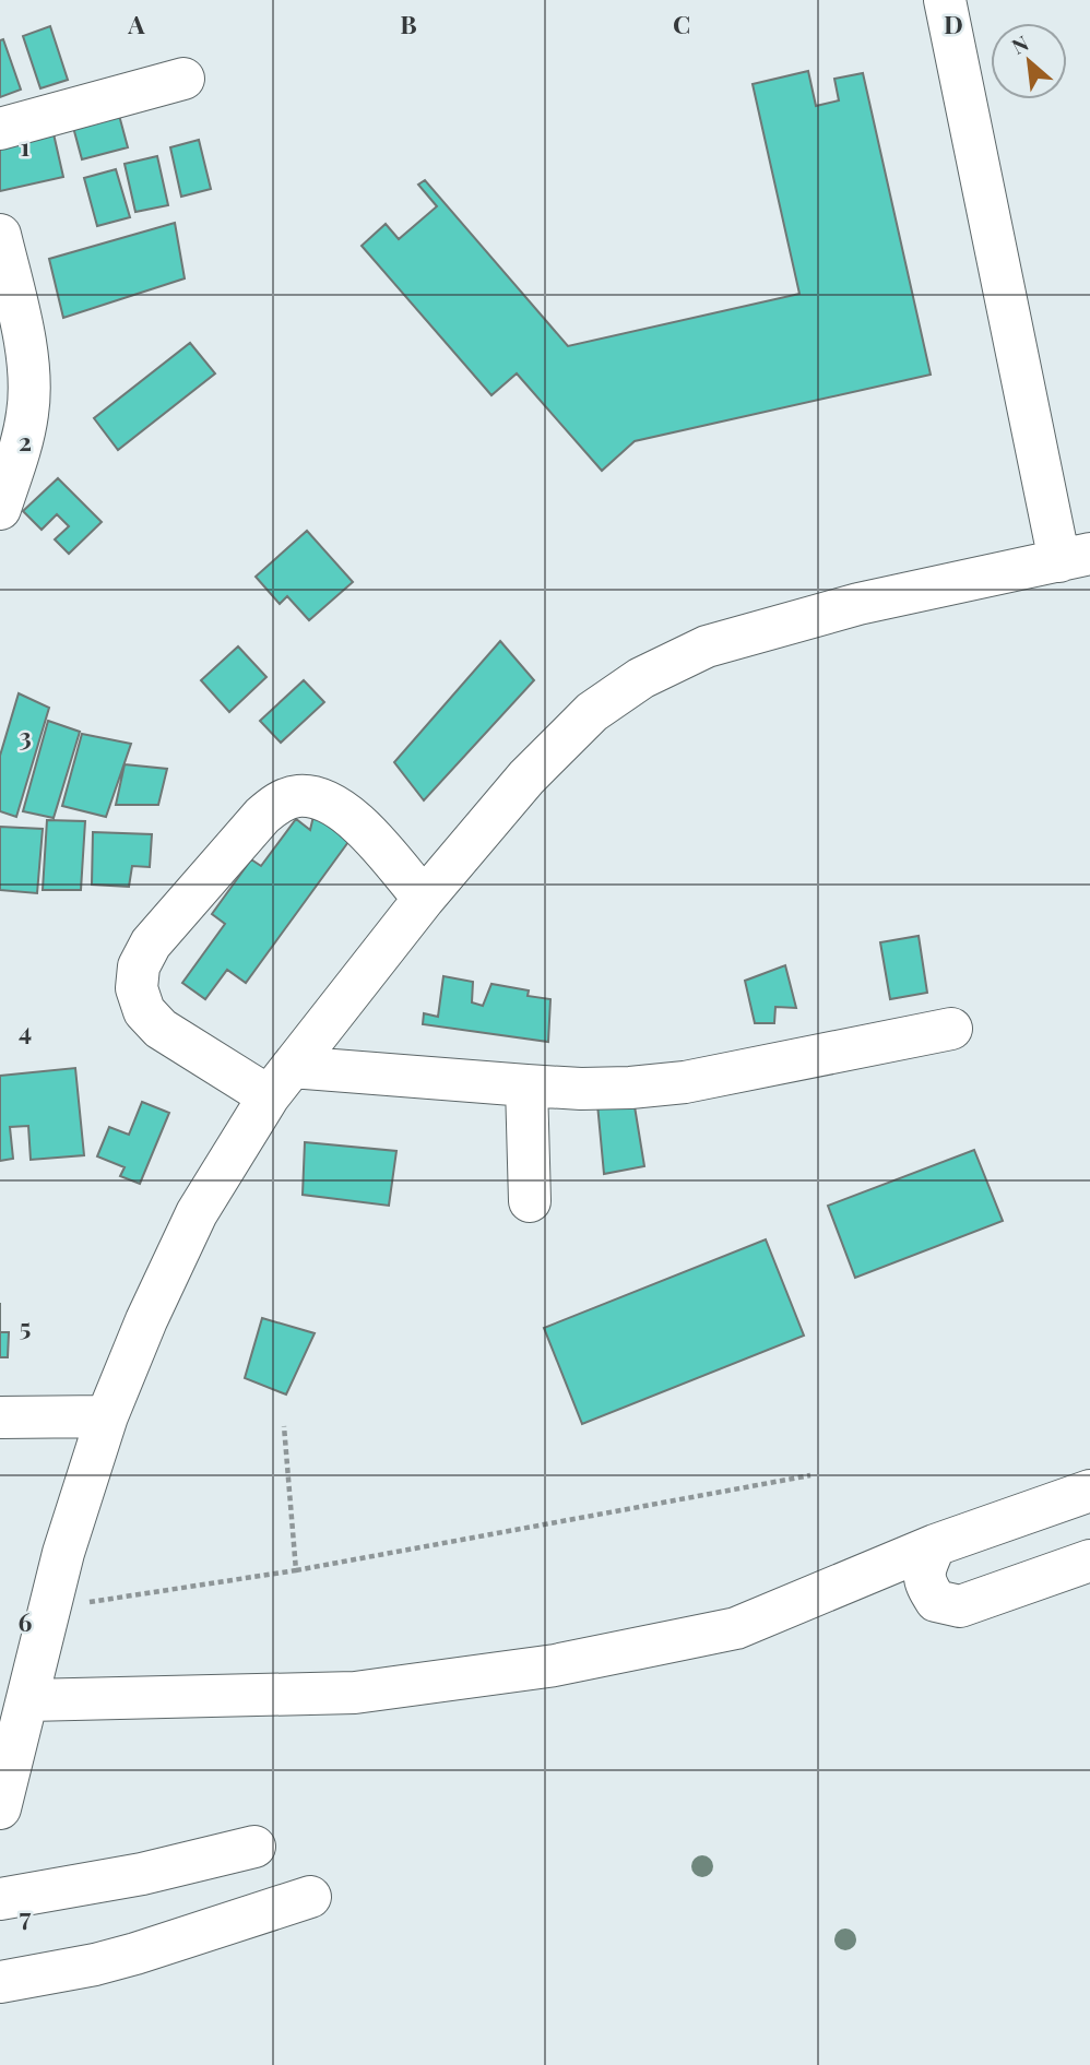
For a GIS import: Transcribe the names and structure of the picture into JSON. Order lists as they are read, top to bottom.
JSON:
{
  "north": "top left",
  "grid": {
    "columns": [
      "A",
      "B",
      "C",
      "D"
    ],
    "rows": [
      "1",
      "2",
      "3",
      "4",
      "5",
      "6",
      "7"
    ]
  }
}
